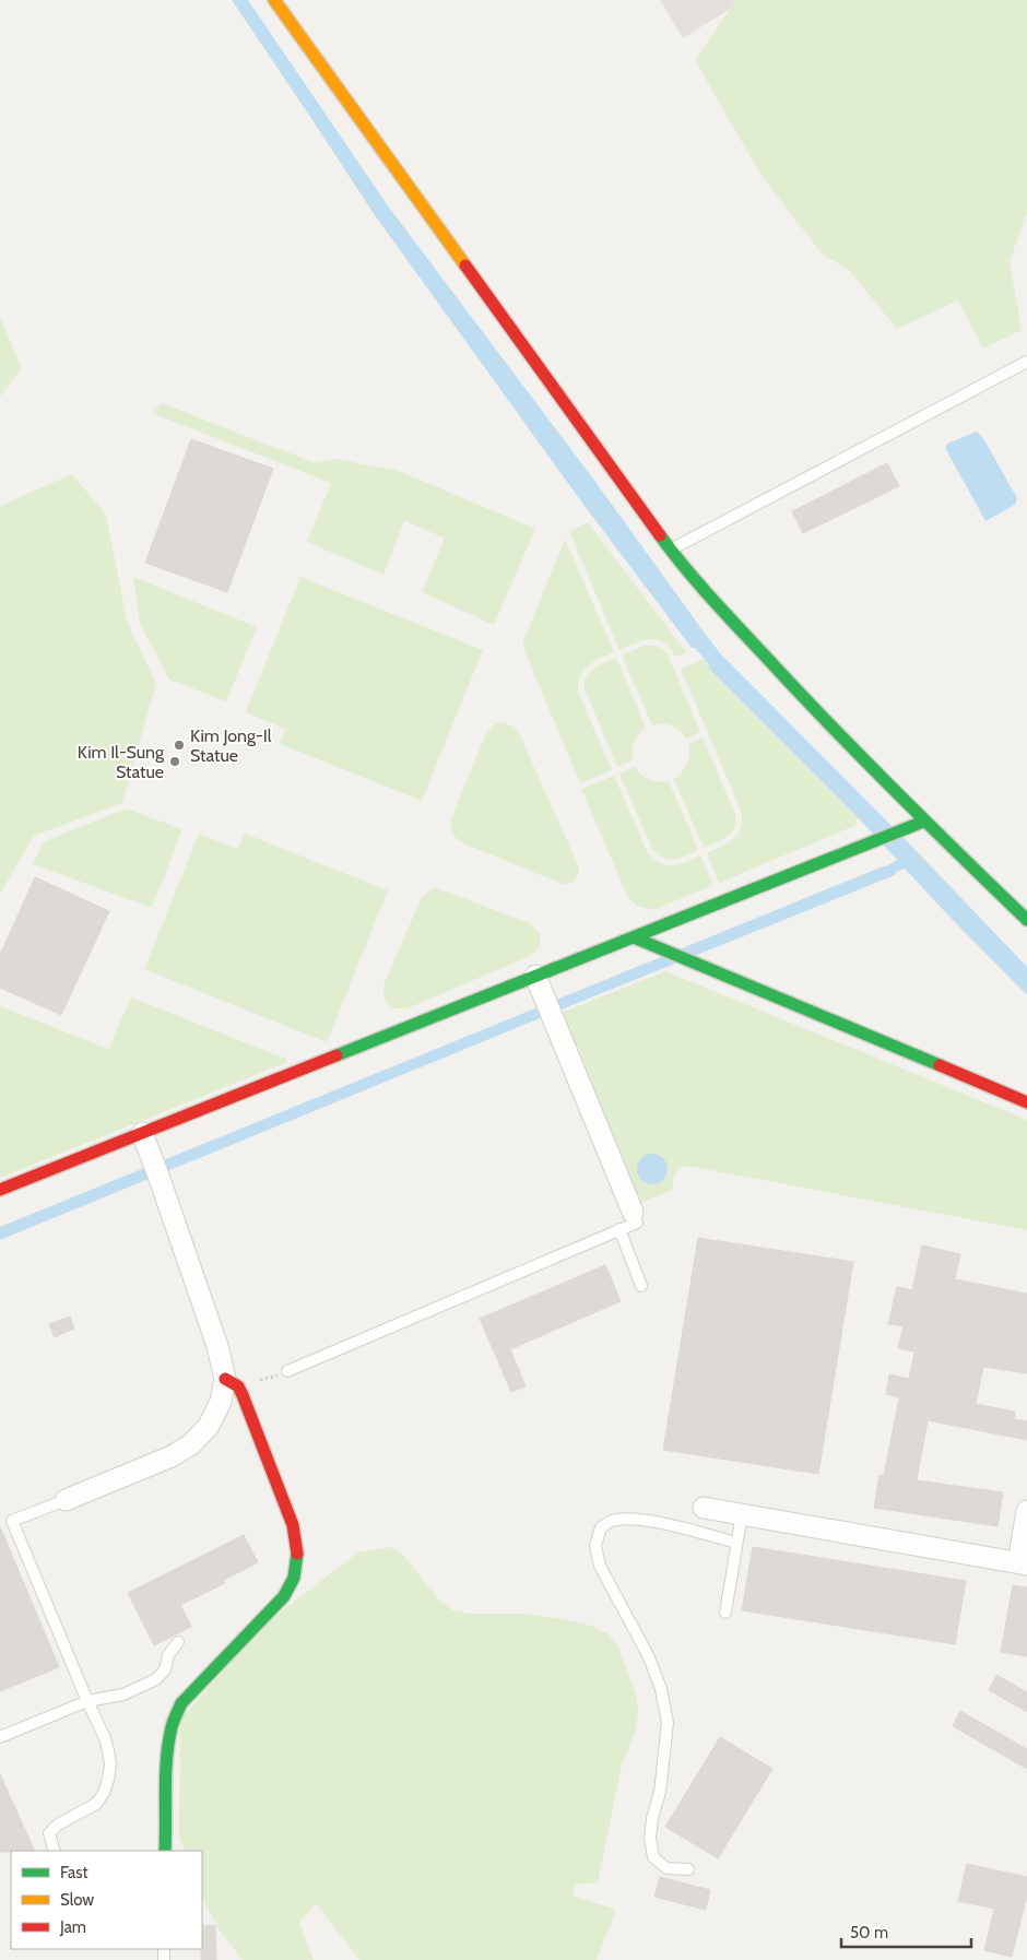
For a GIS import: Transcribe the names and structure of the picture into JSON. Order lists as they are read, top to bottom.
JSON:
{
  "places": ["Kim Jong-Il Statue", "Kim Il-Sung Statue"],
  "legend": ["Fast", "Slow", "Jam"],
  "scale_bar": "50 m"
}
